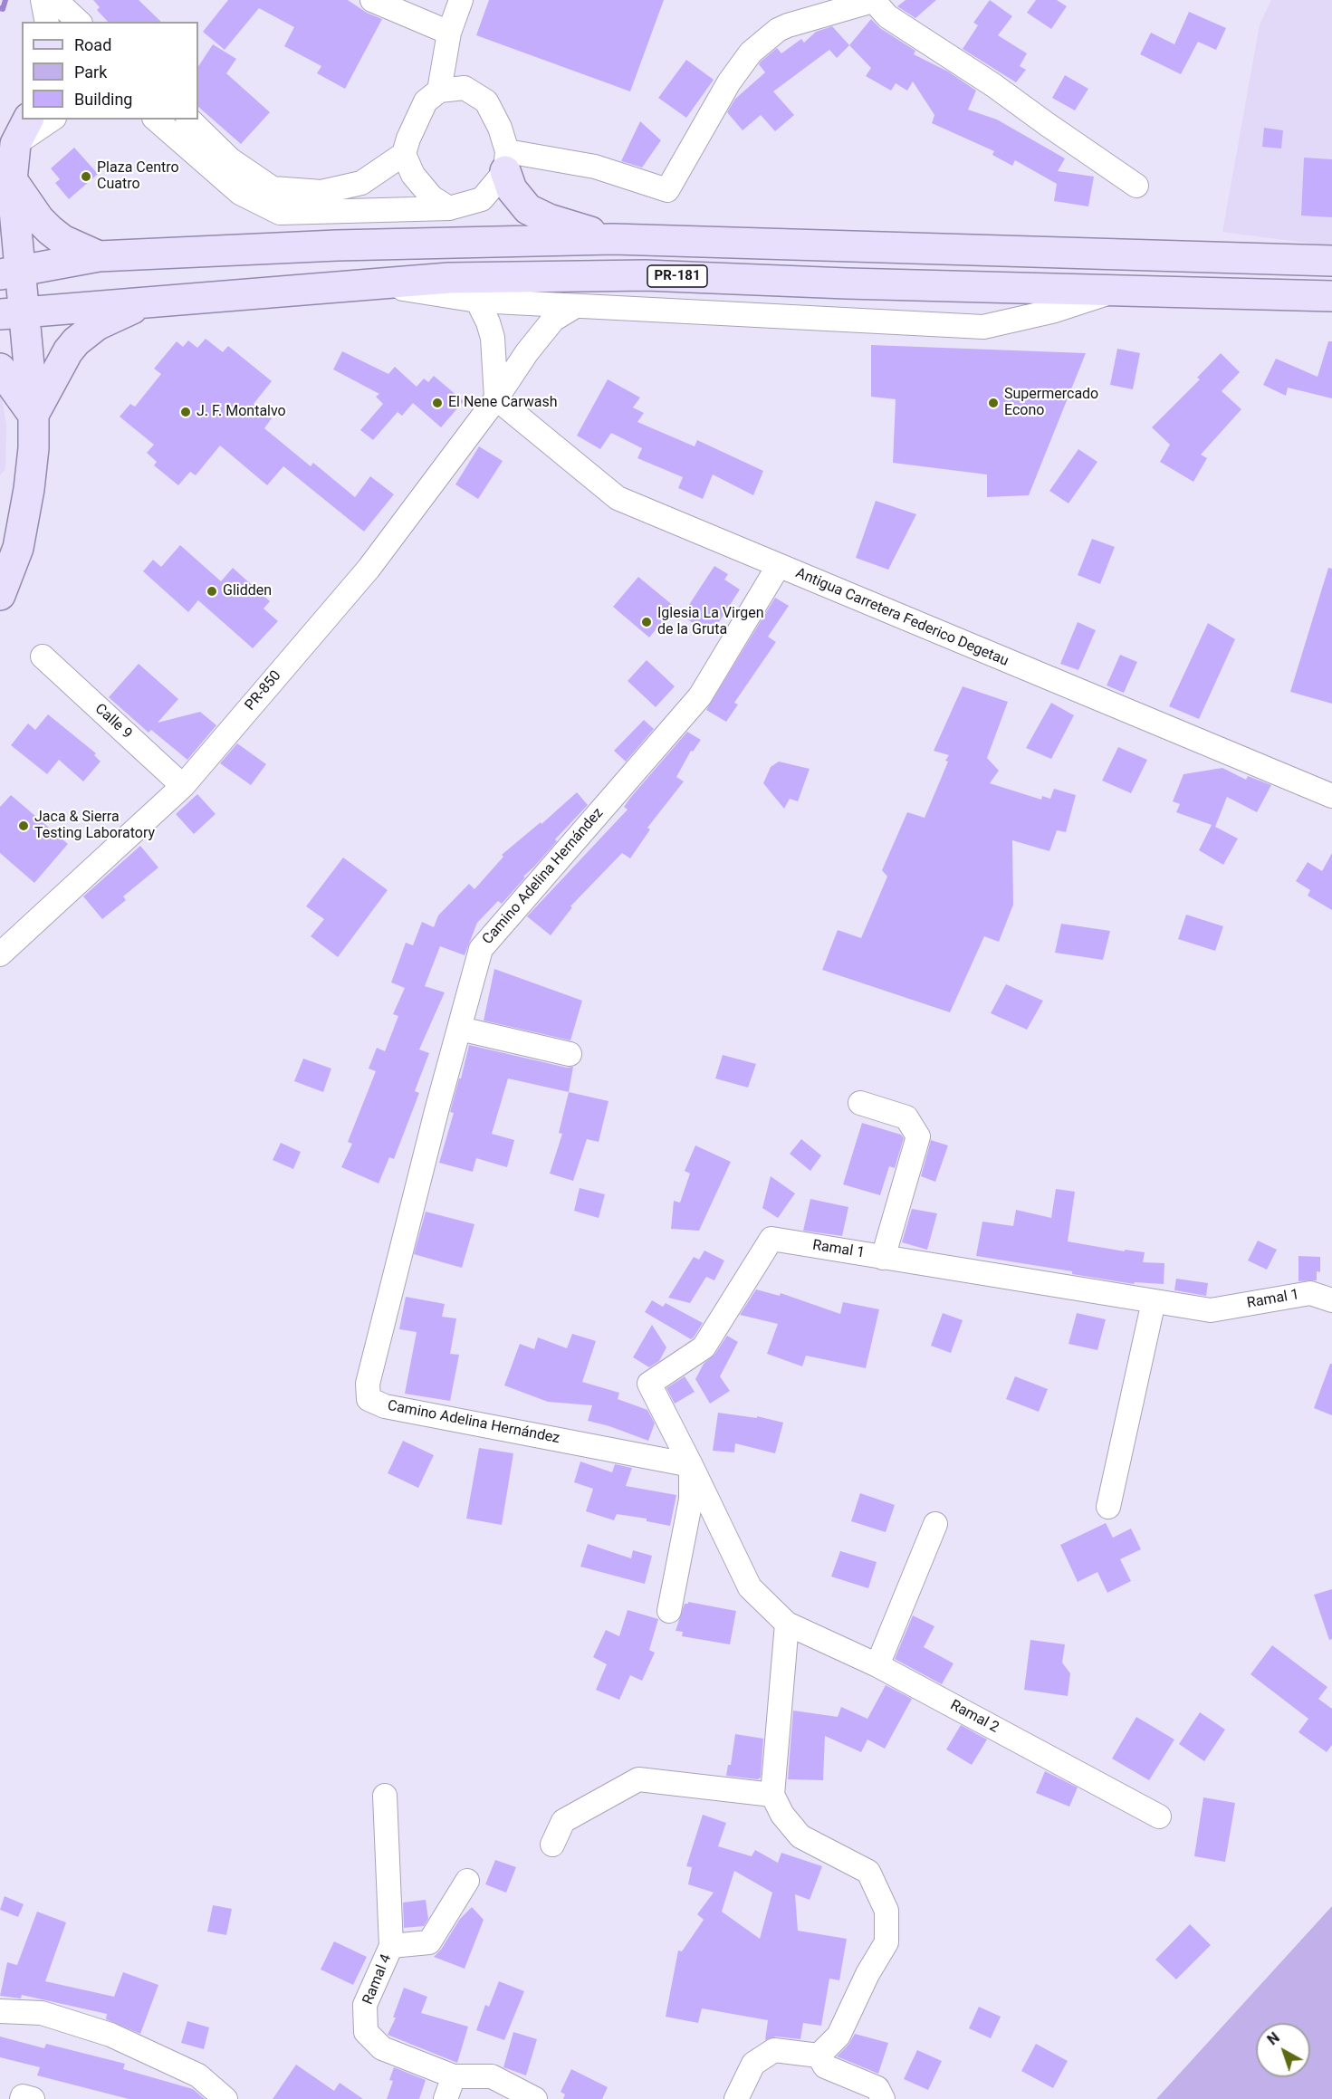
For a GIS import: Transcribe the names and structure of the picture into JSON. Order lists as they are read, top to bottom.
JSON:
{
  "streets": {
    "main road": ["PR-181"],
    "street": [
      "Antigua Carretera Federico Degetau",
      "PR-850",
      "Calle 9",
      "Camino Adelina Hernández",
      "Ramal 1",
      "Ramal 2",
      "Ramal 4"
    ]
  },
  "crossings": [
    ["Antigua Carretera Federico Degetau", "PR-850"],
    ["Antigua Carretera Federico Degetau", "Camino Adelina Hernández"],
    ["PR-850", "Calle 9"],
    ["Camino Adelina Hernández", "Ramal 1"]
  ],
  "places": [
    "Plaza Centro Cuatro",
    "El Nene Carwash",
    "Supermercado Econo",
    "J. F. Montalvo",
    "Glidden",
    "Iglesia La Virgen de la Gruta",
    "Jaca & Sierra Testing Laboratory"
  ],
  "legend": ["Road", "Park", "Building"],
  "north": "top left"
}
